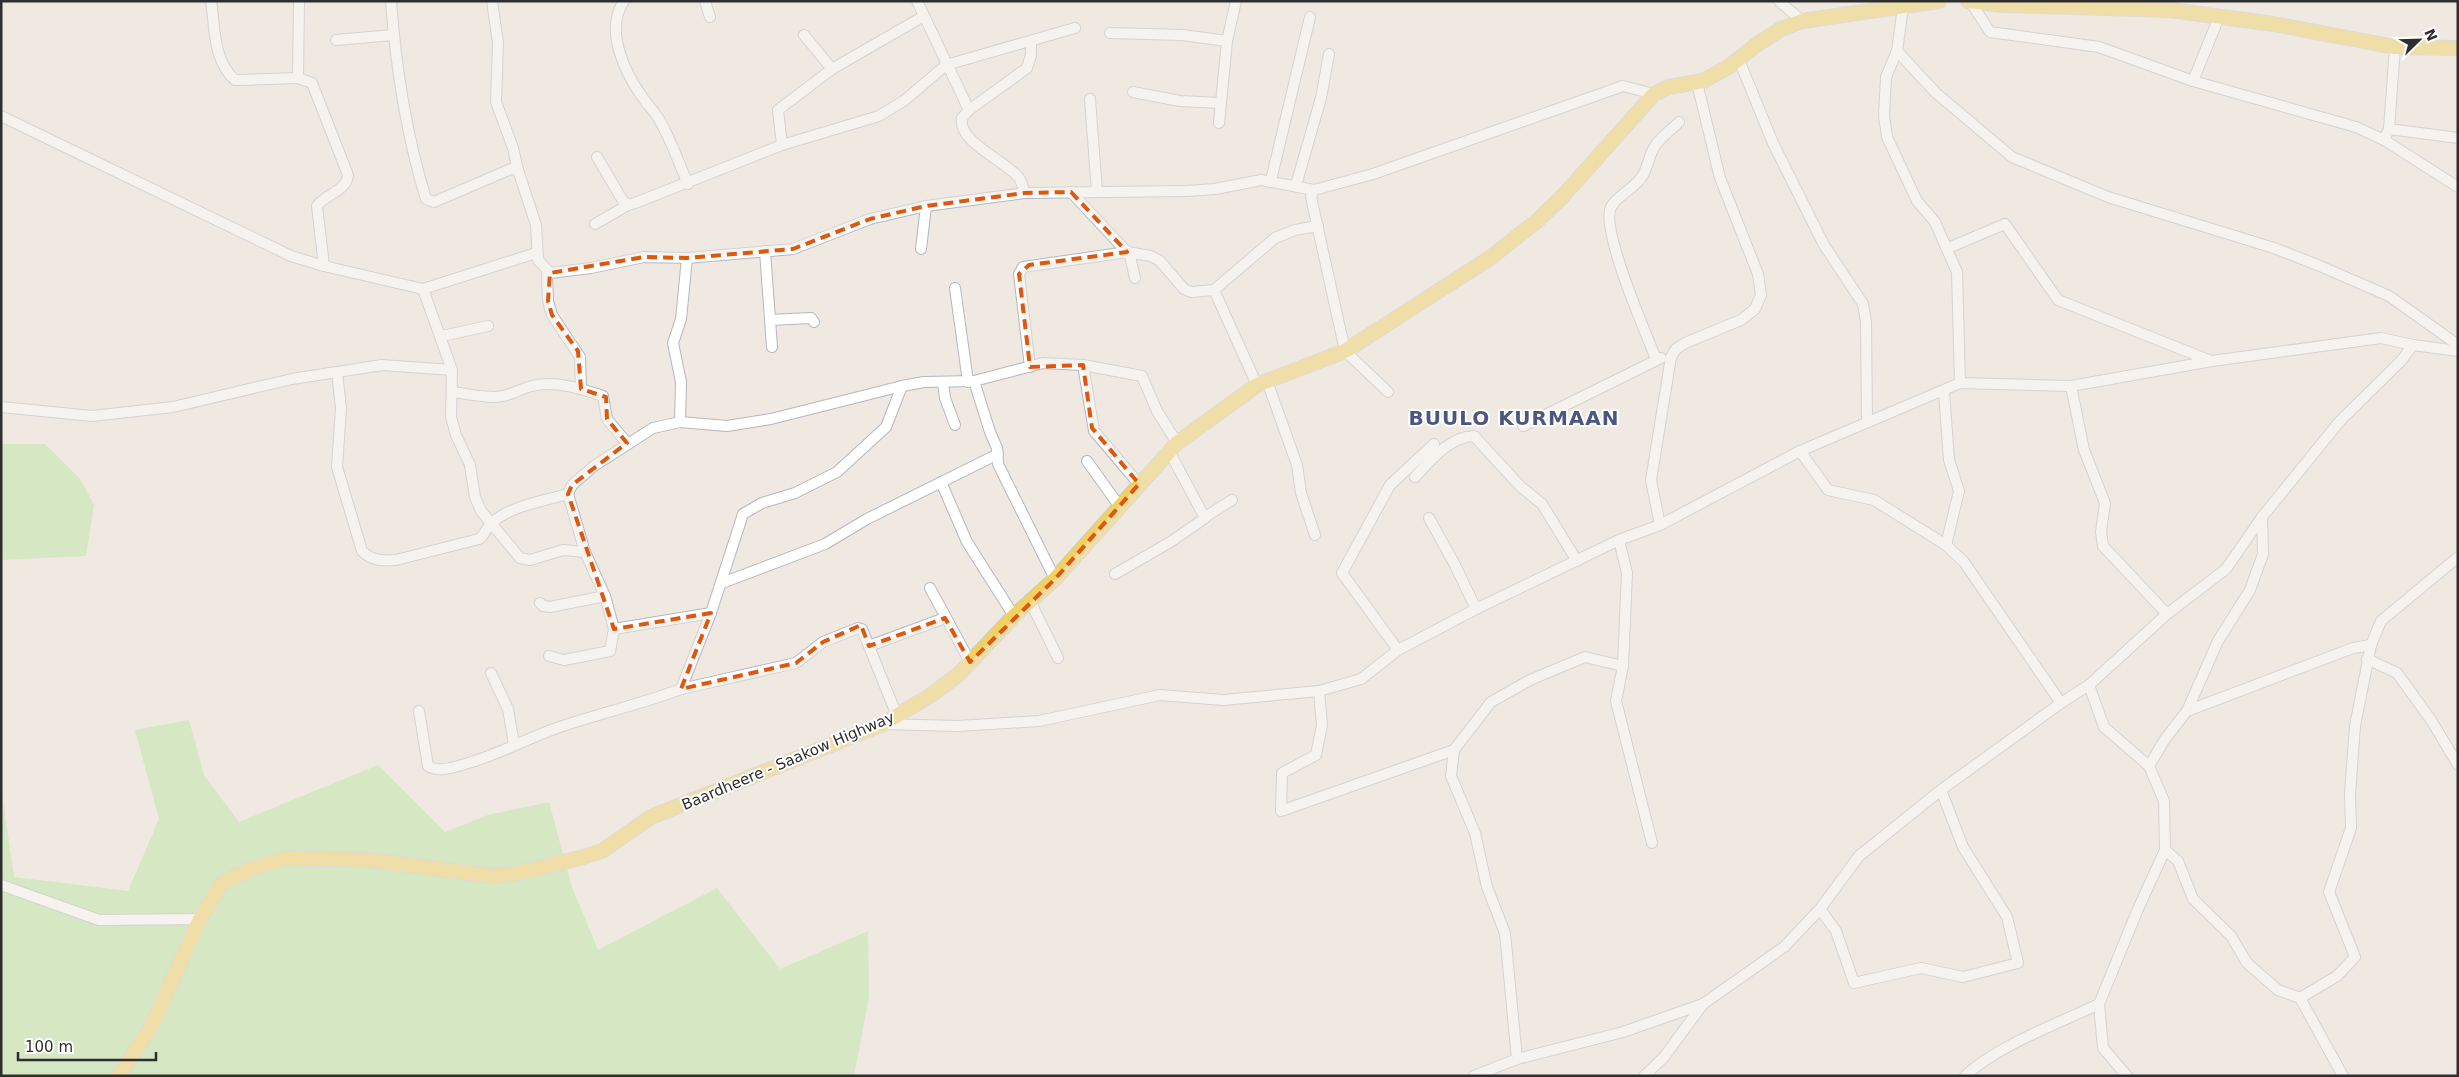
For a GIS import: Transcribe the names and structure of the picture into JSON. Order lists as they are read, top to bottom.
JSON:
{
  "streets": {
    "main road": ["Baardheere - Saakow Highway"]
  },
  "districts": ["BUULO KURMAAN"],
  "scale_bar": "100 m",
  "north": "top right"
}
